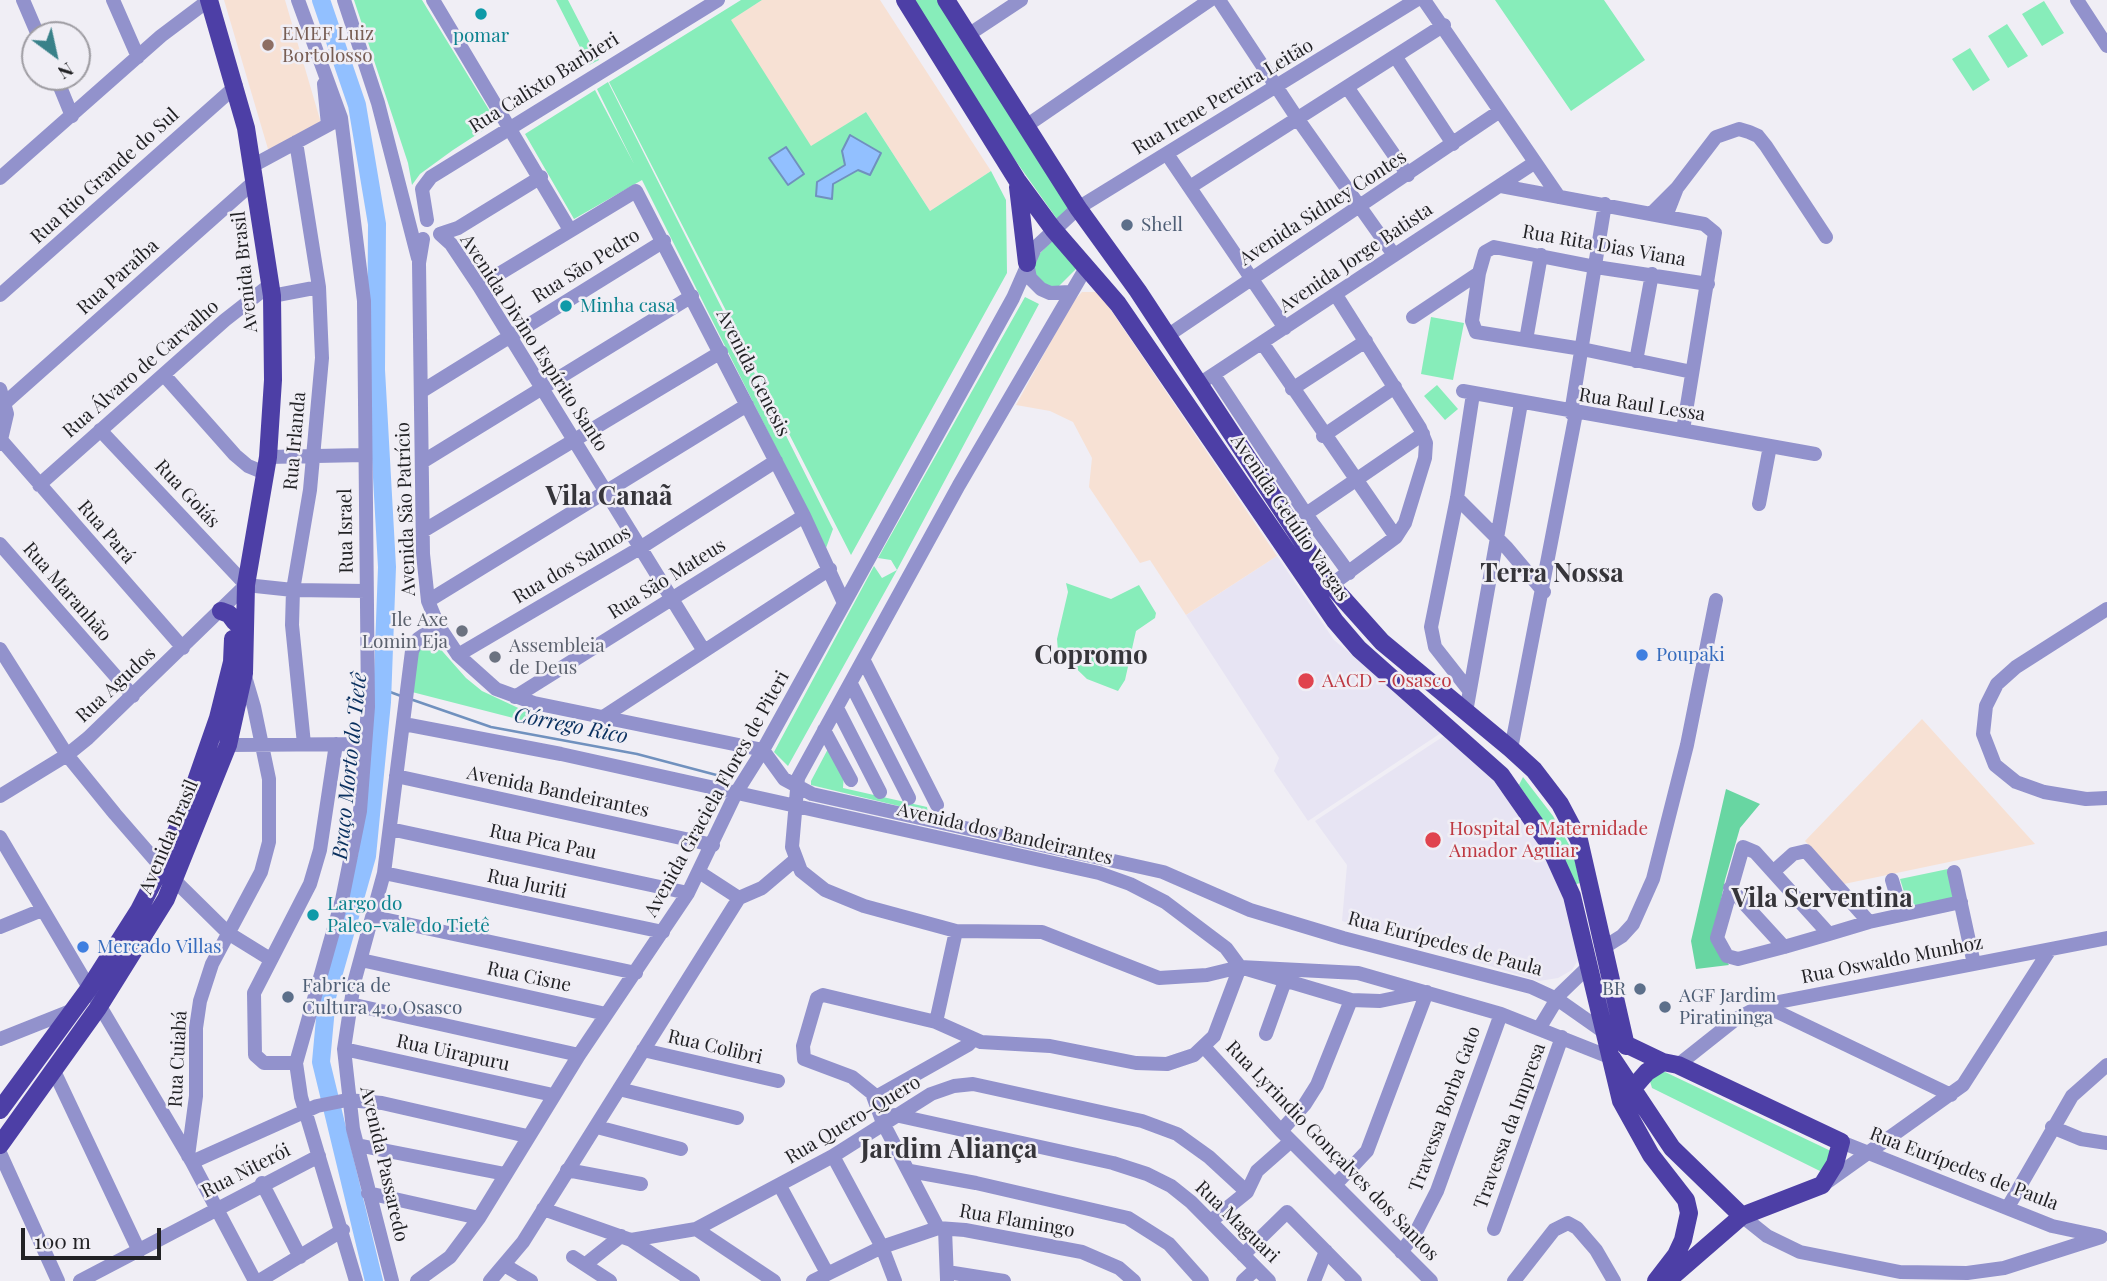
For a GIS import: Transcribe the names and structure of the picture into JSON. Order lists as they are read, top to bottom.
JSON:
{
  "streets": {
    "main road": ["Avenida Brasil", "Avenida Getúlio Vargas", "Rua Eurípedes de Paula"],
    "street": [
      "Rua Calixto Barbieri",
      "Rua Irene Pereira Leitão",
      "Rua Rio Grande do Sul",
      "Avenida Sidney Contes",
      "Rua Rita Dias Viana",
      "Avenida Jorge Batista",
      "Rua São Pedro",
      "Rua Paraíba",
      "Avenida Divino Espírito Santo",
      "Rua Álvaro de Carvalho",
      "Avenida Genesis",
      "Rua Raul Lessa",
      "Rua Irlanda",
      "Rua Goiás",
      "Avenida São Patrício",
      "Rua Israel",
      "Rua Pará",
      "Rua dos Salmos",
      "Rua São Mateus",
      "Rua Maranhão",
      "Rua Agudos",
      "Avenida Bandeirantes",
      "Avenida Graciela Flores de Piteri",
      "Avenida dos Bandeirantes",
      "Rua Pica Pau",
      "Rua Juriti",
      "Rua Oswaldo Munhoz",
      "Rua Cisne",
      "Rua Colibri",
      "Rua Uirapuru",
      "Rua Cuiabá",
      "Travessa Borba Gato",
      "Rua Quero-Quero",
      "Travessa da Impresa",
      "Rua Lyrindio Gonçalves dos Santos",
      "Avenida Passaredo",
      "Rua Niterói",
      "Rua Flamingo",
      "Rua Maguari"
    ]
  },
  "crossings": [
    ["Rua Calixto Barbieri", "Avenida Divino Espírito Santo"],
    ["Rua Calixto Barbieri", "Avenida São Patrício"],
    ["Rua Irene Pereira Leitão", "Avenida Getúlio Vargas"],
    ["Rua Irene Pereira Leitão", "Avenida Graciela Flores de Piteri"],
    ["Rua Rio Grande do Sul", "Avenida Brasil"],
    ["Avenida Sidney Contes", "Avenida Getúlio Vargas"],
    ["Avenida Jorge Batista", "Avenida Getúlio Vargas"],
    ["Rua São Pedro", "Avenida Divino Espírito Santo"],
    ["Rua São Pedro", "Avenida Genesis"],
    ["Rua São Pedro", "Avenida São Patrício"],
    ["Avenida Brasil", "Rua Paraíba"],
    ["Avenida Brasil", "Rua Álvaro de Carvalho"],
    ["Avenida Brasil", "Rua Goiás"],
    ["Avenida Brasil", "Rua Agudos"],
    ["Avenida Brasil", "Rua Cuiabá"],
    ["Rua Paraíba", "Rua Irlanda"],
    ["Rua Paraíba", "Rua Israel"],
    ["Avenida Divino Espírito Santo", "Avenida São Patrício"],
    ["Avenida Divino Espírito Santo", "Rua dos Salmos"],
    ["Avenida Divino Espírito Santo", "Rua São Mateus"],
    ["Rua Álvaro de Carvalho", "Rua Goiás"],
    ["Rua Álvaro de Carvalho", "Rua Pará"],
    ["Avenida Genesis", "Rua dos Salmos"],
    ["Avenida Genesis", "Rua São Mateus"],
    ["Avenida Genesis", "Avenida Graciela Flores de Piteri"],
    ["Avenida São Patrício", "Rua dos Salmos"],
    ["Avenida São Patrício", "Rua São Mateus"],
    ["Avenida São Patrício", "Avenida Graciela Flores de Piteri"],
    ["Avenida São Patrício", "Rua Eurípedes de Paula"],
    ["Avenida São Patrício", "Avenida Passaredo"],
    ["Avenida Getúlio Vargas", "Avenida Graciela Flores de Piteri"],
    ["Avenida Getúlio Vargas", "Rua Eurípedes de Paula"],
    ["Rua Pará", "Rua Agudos"],
    ["Rua Maranhão", "Rua Agudos"],
    ["Avenida Bandeirantes", "Avenida Graciela Flores de Piteri"],
    ["Avenida Bandeirantes", "Avenida dos Bandeirantes"],
    ["Avenida Bandeirantes", "Avenida Passaredo"],
    ["Avenida Graciela Flores de Piteri", "Avenida dos Bandeirantes"],
    ["Avenida Graciela Flores de Piteri", "Rua Pica Pau"],
    ["Avenida Graciela Flores de Piteri", "Rua Juriti"],
    ["Avenida Graciela Flores de Piteri", "Rua Eurípedes de Paula"],
    ["Avenida Graciela Flores de Piteri", "Rua Cisne"],
    ["Avenida Graciela Flores de Piteri", "Rua Uirapuru"],
    ["Rua Pica Pau", "Avenida Passaredo"],
    ["Rua Juriti", "Avenida Passaredo"],
    ["Rua Eurípedes de Paula", "Rua Oswaldo Munhoz"],
    ["Rua Cisne", "Avenida Passaredo"],
    ["Rua Uirapuru", "Avenida Passaredo"],
    ["Travessa Borba Gato", "Rua Lyrindio Gonçalves dos Santos"],
    ["Rua Quero-Quero", "Rua Maguari"]
  ],
  "districts": [
    "Vila Canaã",
    "Terra Nossa",
    "Copromo",
    "Vila Serventina",
    "Jardim Aliança"
  ],
  "water": ["Córrego Rico", "Braço Morto do Tietê"],
  "places": [
    "pomar",
    "EMEF Luiz Bortolosso",
    "Shell",
    "Minha casa",
    "Ile Axe Lomin Eja",
    "Poupaki",
    "Assembleia de Deus",
    "AACD - Osasco",
    "Hospital e Maternidade Amador Aguiar",
    "Largo do Paleo-vale do Tietê",
    "Mercado Villas",
    "BR",
    "Fabrica de Cultura 4.0 Osasco",
    "AGF Jardim Piratininga"
  ],
  "scale_bar": "100 m",
  "north": "bottom right"
}
